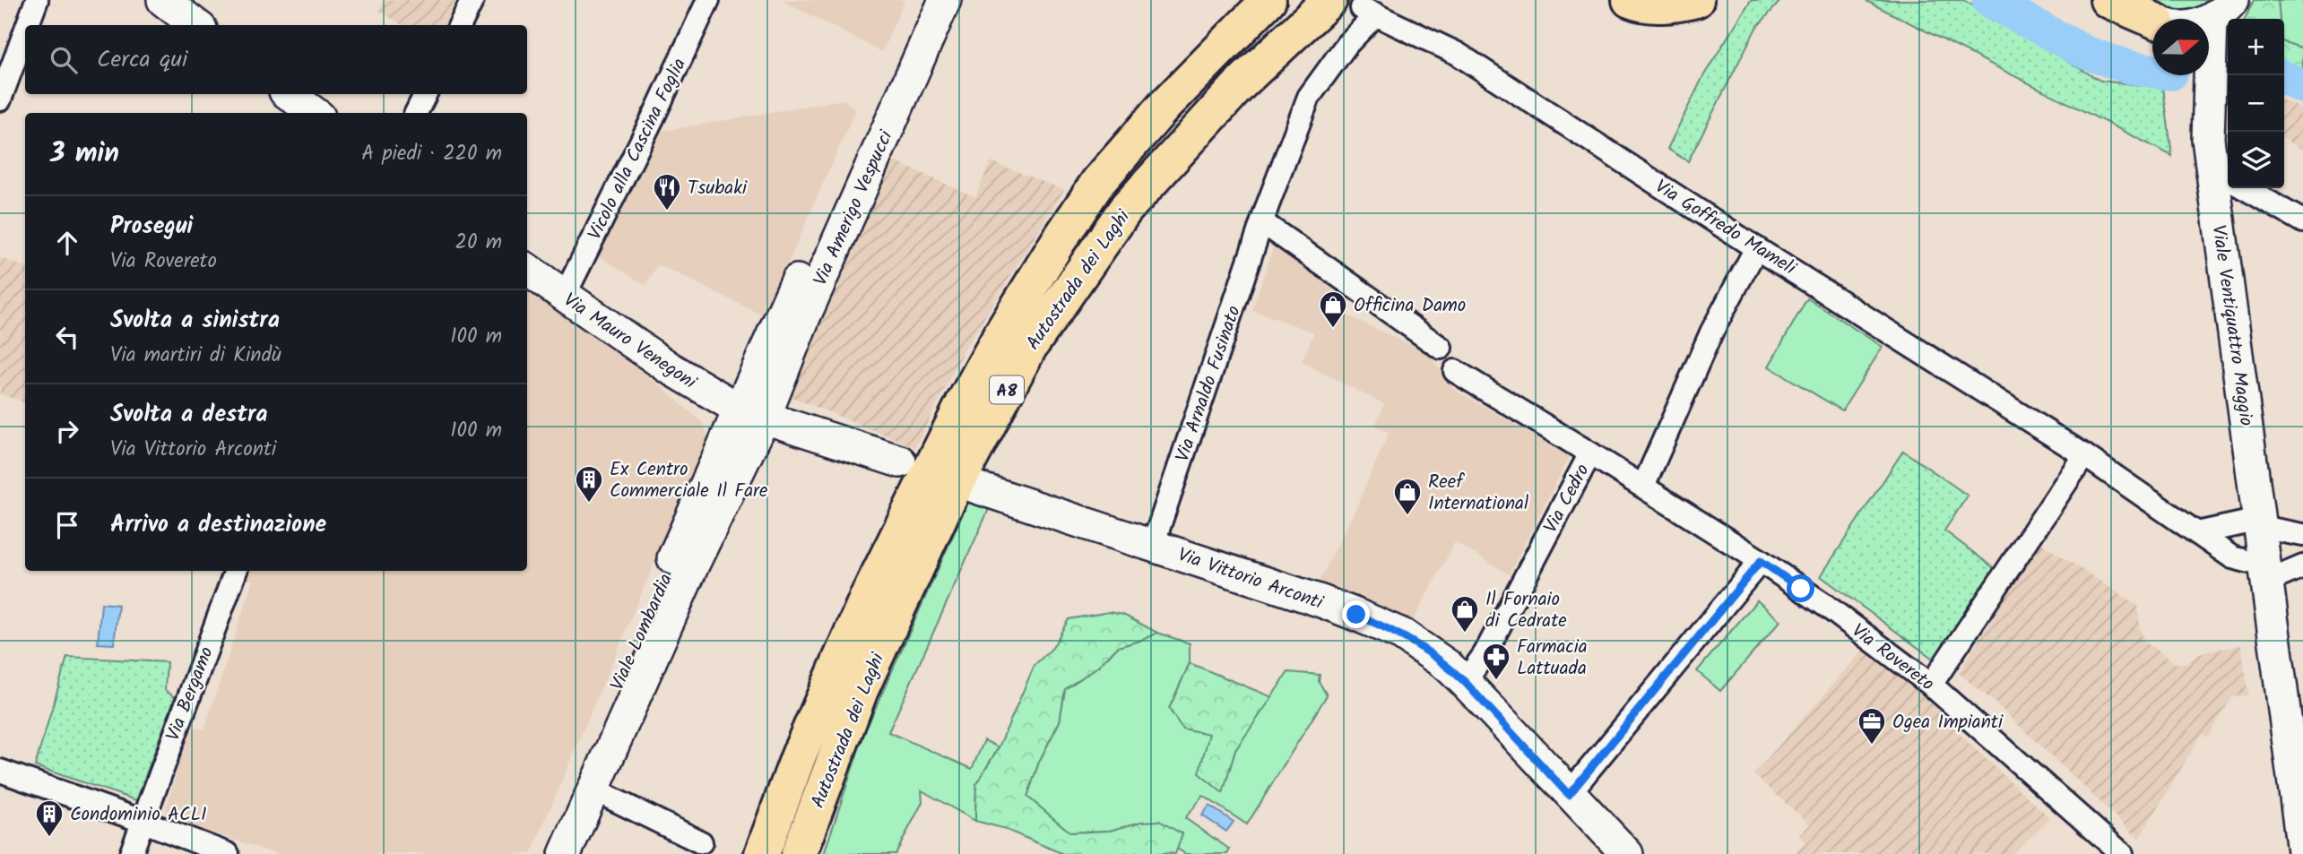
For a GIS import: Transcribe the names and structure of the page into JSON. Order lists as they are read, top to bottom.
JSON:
{
  "streets": {
    "highway": ["Autostrada dei Laghi", "A8"],
    "main road": [
      "Via Amerigo Vespucci",
      "Viale Ventiquattro Maggio",
      "Via Mauro Venegoni",
      "Via Vittorio Arconti",
      "Viale Lombardia"
    ],
    "street": [
      "Vicolo alla Cascina Foglia",
      "Via Goffredo Mameli",
      "Via Arnaldo Fusinato",
      "Via Cedro",
      "Via Rovereto",
      "Via Bergamo"
    ]
  },
  "crossings": [
    ["Vicolo alla Cascina Foglia", "Via Mauro Venegoni"],
    ["Via Amerigo Vespucci", "Via Mauro Venegoni"],
    ["Via Amerigo Vespucci", "Viale Lombardia"],
    ["Via Goffredo Mameli", "Viale Ventiquattro Maggio"],
    ["Via Goffredo Mameli", "Via Arnaldo Fusinato"],
    ["Via Mauro Venegoni", "Viale Lombardia"],
    ["Via Arnaldo Fusinato", "Via Vittorio Arconti"],
    ["Via Cedro", "Via Vittorio Arconti"],
    ["Via Cedro", "Via Rovereto"]
  ],
  "places": {
    "restaurant": ["Tsubaki"],
    "shop": ["Officina Damo", "Reef International", "Il Fornaio di Cedrate"],
    "building": ["Ex Centro Commerciale Il Fare", "Condominio ACLI"],
    "pharmacy": ["Farmacia Lattuada"],
    "office": ["Ogea Impianti"]
  },
  "north": "right",
  "page": {
    "map_buttons": ["+", "−"],
    "search": "Cerca qui",
    "heading": ["3 min", "A piedi · 220 m"],
    "list": [
      ["Prosegui", "Via Rovereto", "20 m"],
      ["Svolta a sinistra", "Via martiri di Kindù", "100 m"],
      ["Svolta a destra", "Via Vittorio Arconti", "100 m"],
      "Arrivo a destinazione"
    ]
  }
}
